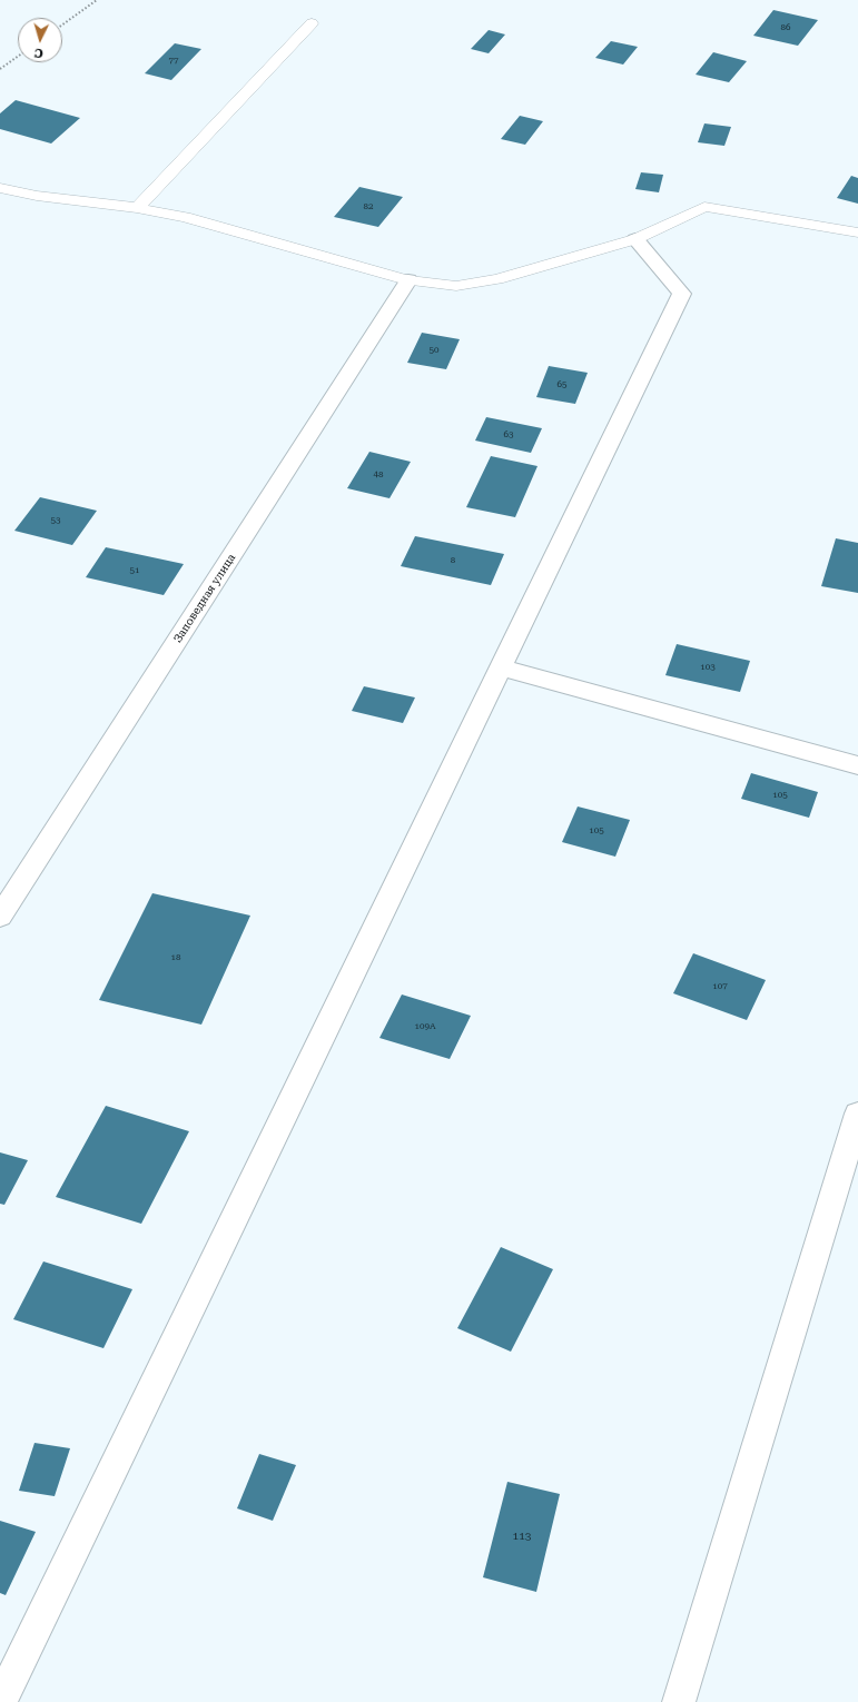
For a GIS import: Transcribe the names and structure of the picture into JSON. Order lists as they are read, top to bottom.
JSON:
{
  "streets": {
    "street": ["Заповедная улица"]
  },
  "house_numbers": [
    "86",
    "77",
    "82",
    "50",
    "65",
    "63",
    "48",
    "53",
    "8",
    "51",
    "103",
    "105",
    "105",
    "18",
    "107",
    "109А",
    "113"
  ],
  "north": "bottom"
}
